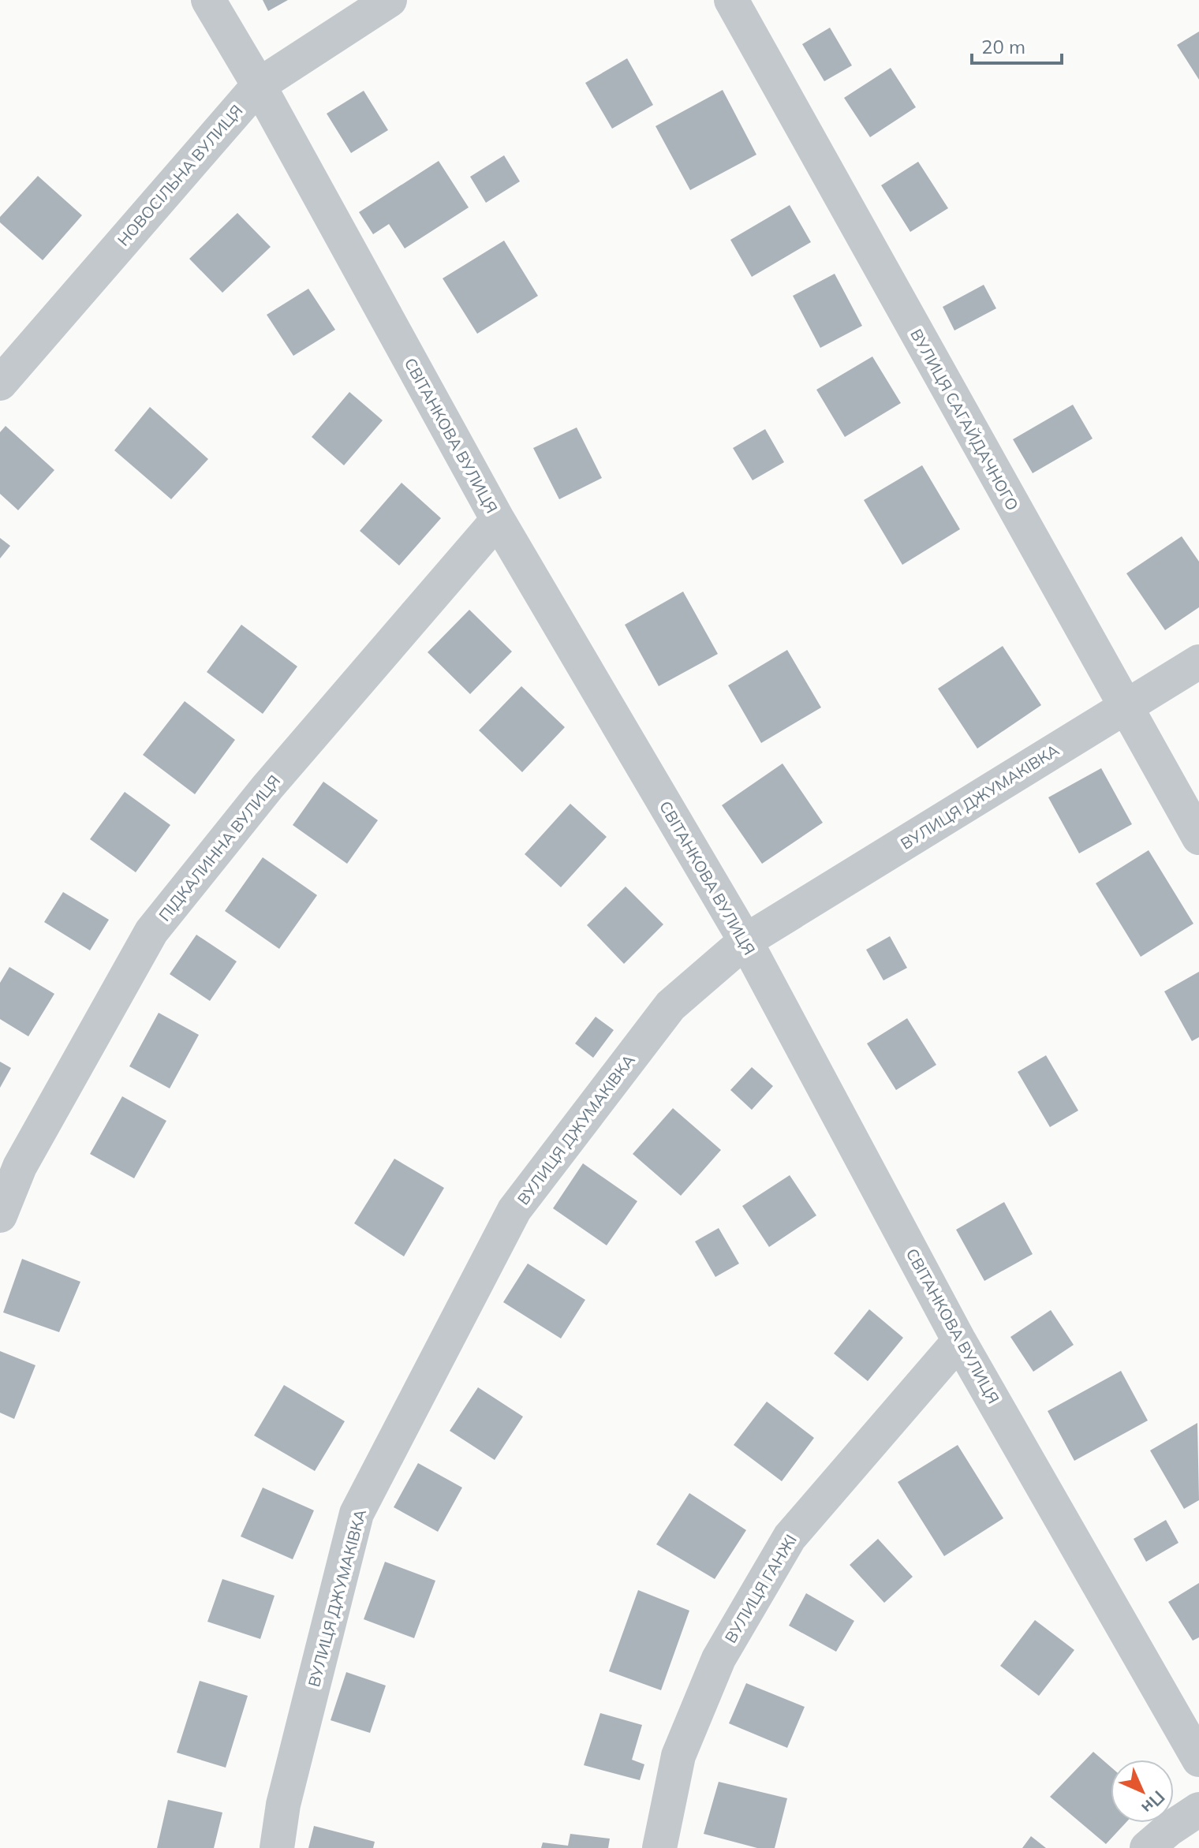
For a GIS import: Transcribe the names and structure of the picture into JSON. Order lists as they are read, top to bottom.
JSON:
{
  "streets": {
    "street": [
      "НОВОСІЛЬНА ВУЛИЦЯ",
      "ВУЛИЦЯ САГАЙДАЧНОГО",
      "СВІТАНКОВА ВУЛИЦЯ",
      "ВУЛИЦЯ ДЖУМАКІВКА",
      "ПІДКАЛИННА ВУЛИЦЯ",
      "ВУЛИЦЯ ГАНЖІ"
    ]
  },
  "crossings": [
    ["НОВОСІЛЬНА ВУЛИЦЯ", "СВІТАНКОВА ВУЛИЦЯ"],
    ["ВУЛИЦЯ САГАЙДАЧНОГО", "ВУЛИЦЯ ДЖУМАКІВКА"],
    ["СВІТАНКОВА ВУЛИЦЯ", "ВУЛИЦЯ ДЖУМАКІВКА"],
    ["СВІТАНКОВА ВУЛИЦЯ", "ПІДКАЛИННА ВУЛИЦЯ"],
    ["СВІТАНКОВА ВУЛИЦЯ", "ВУЛИЦЯ ГАНЖІ"]
  ],
  "scale_bar": "20 m",
  "north": "bottom right"
}
